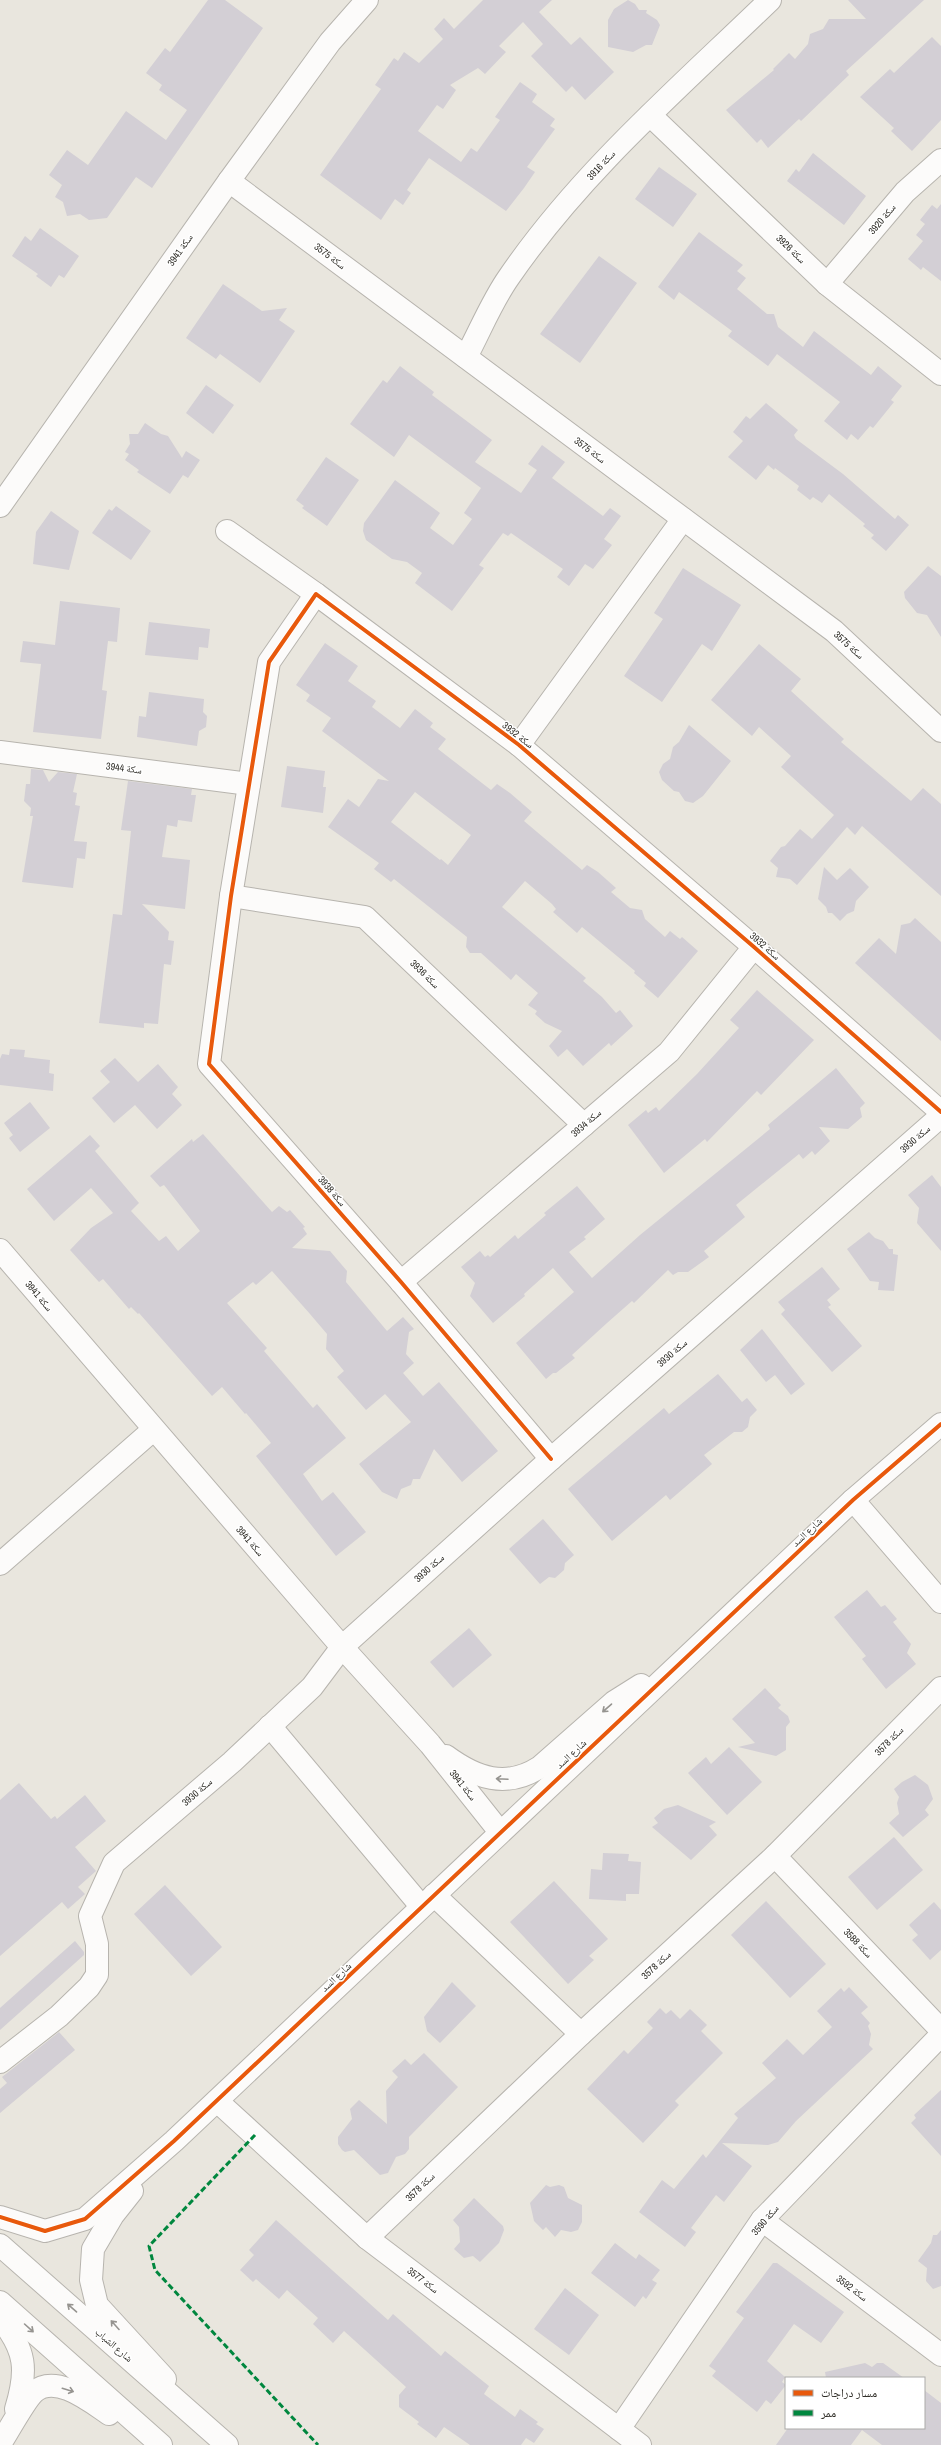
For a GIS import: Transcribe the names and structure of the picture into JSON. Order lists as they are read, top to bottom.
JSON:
{
  "streets": {
    "street": [
      "سكة 3916",
      "سكة 3920",
      "سكة 3926",
      "سكة 3941",
      "سكة 3575",
      "سكة 3932",
      "سكة 3944",
      "سكة 3936",
      "سكة 3934",
      "سكة 3930",
      "سكة 3938",
      "شارع السد",
      "سكة 3578",
      "سكة 3588",
      "سكة 3590",
      "سكة 3577",
      "سكة 3592",
      "شارع الشباب"
    ]
  },
  "crossings": [
    ["سكة 3916", "سكة 3926"],
    ["سكة 3916", "سكة 3575"],
    ["سكة 3920", "سكة 3926"],
    ["سكة 3941", "سكة 3575"],
    ["سكة 3941", "سكة 3930"],
    ["سكة 3941", "شارع السد"],
    ["سكة 3575", "سكة 3932"],
    ["سكة 3932", "سكة 3934"],
    ["سكة 3936", "سكة 3934"],
    ["سكة 3936", "سكة 3938"],
    ["سكة 3934", "سكة 3938"],
    ["سكة 3930", "سكة 3938"],
    ["شارع السد", "سكة 3577"],
    ["سكة 3578", "سكة 3588"],
    ["سكة 3578", "سكة 3577"],
    ["سكة 3590", "سكة 3577"],
    ["سكة 3590", "سكة 3592"]
  ],
  "legend": ["مسار دراجات", "ممر"]
}
